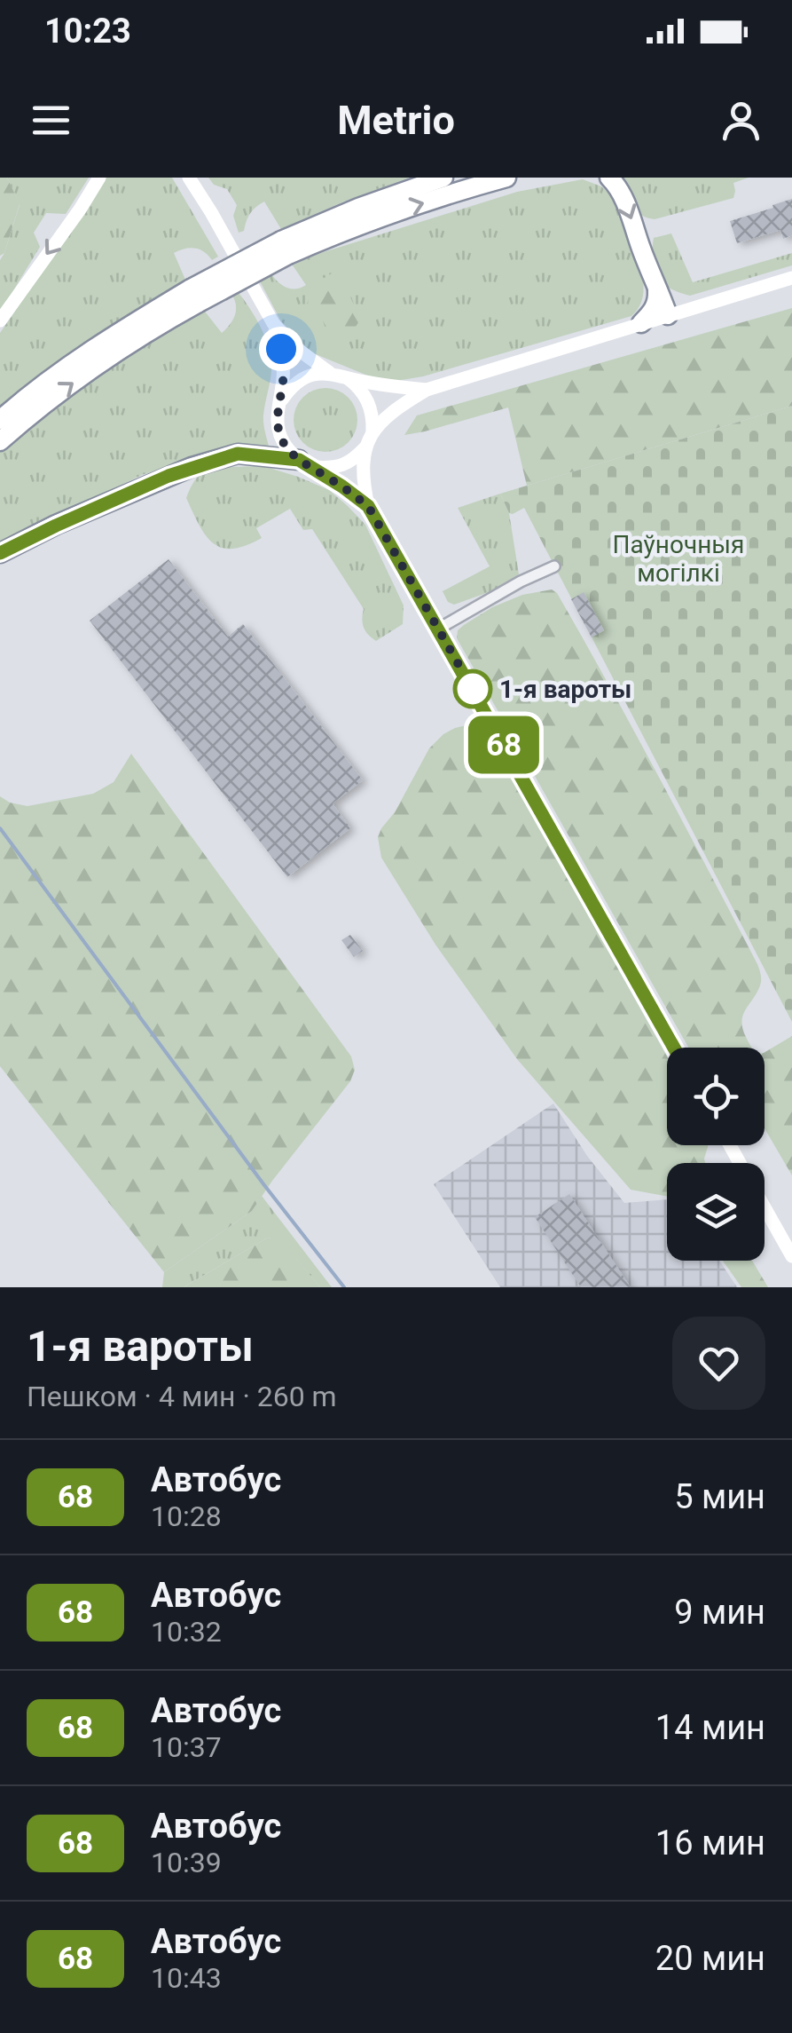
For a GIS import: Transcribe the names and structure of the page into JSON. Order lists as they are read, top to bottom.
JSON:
{
  "parks": ["Паўночныя могілкі"],
  "places": ["1-я вароты"],
  "lines": ["bus line 68"],
  "page": {
    "status": "10:23",
    "header": "Metrio",
    "on_map": "68",
    "heading": ["1-я вароты", "Пешком · 4 мин · 260 m"],
    "list": [
      {
        "mark": "68",
        "name": "Автобус",
        "note": "10:28",
        "value": "5 мин"
      },
      {
        "mark": "68",
        "name": "Автобус",
        "note": "10:32",
        "value": "9 мин"
      },
      {
        "mark": "68",
        "name": "Автобус",
        "note": "10:37",
        "value": "14 мин"
      },
      {
        "mark": "68",
        "name": "Автобус",
        "note": "10:39",
        "value": "16 мин"
      },
      {
        "mark": "68",
        "name": "Автобус",
        "note": "10:43",
        "value": "20 мин"
      }
    ]
  }
}
